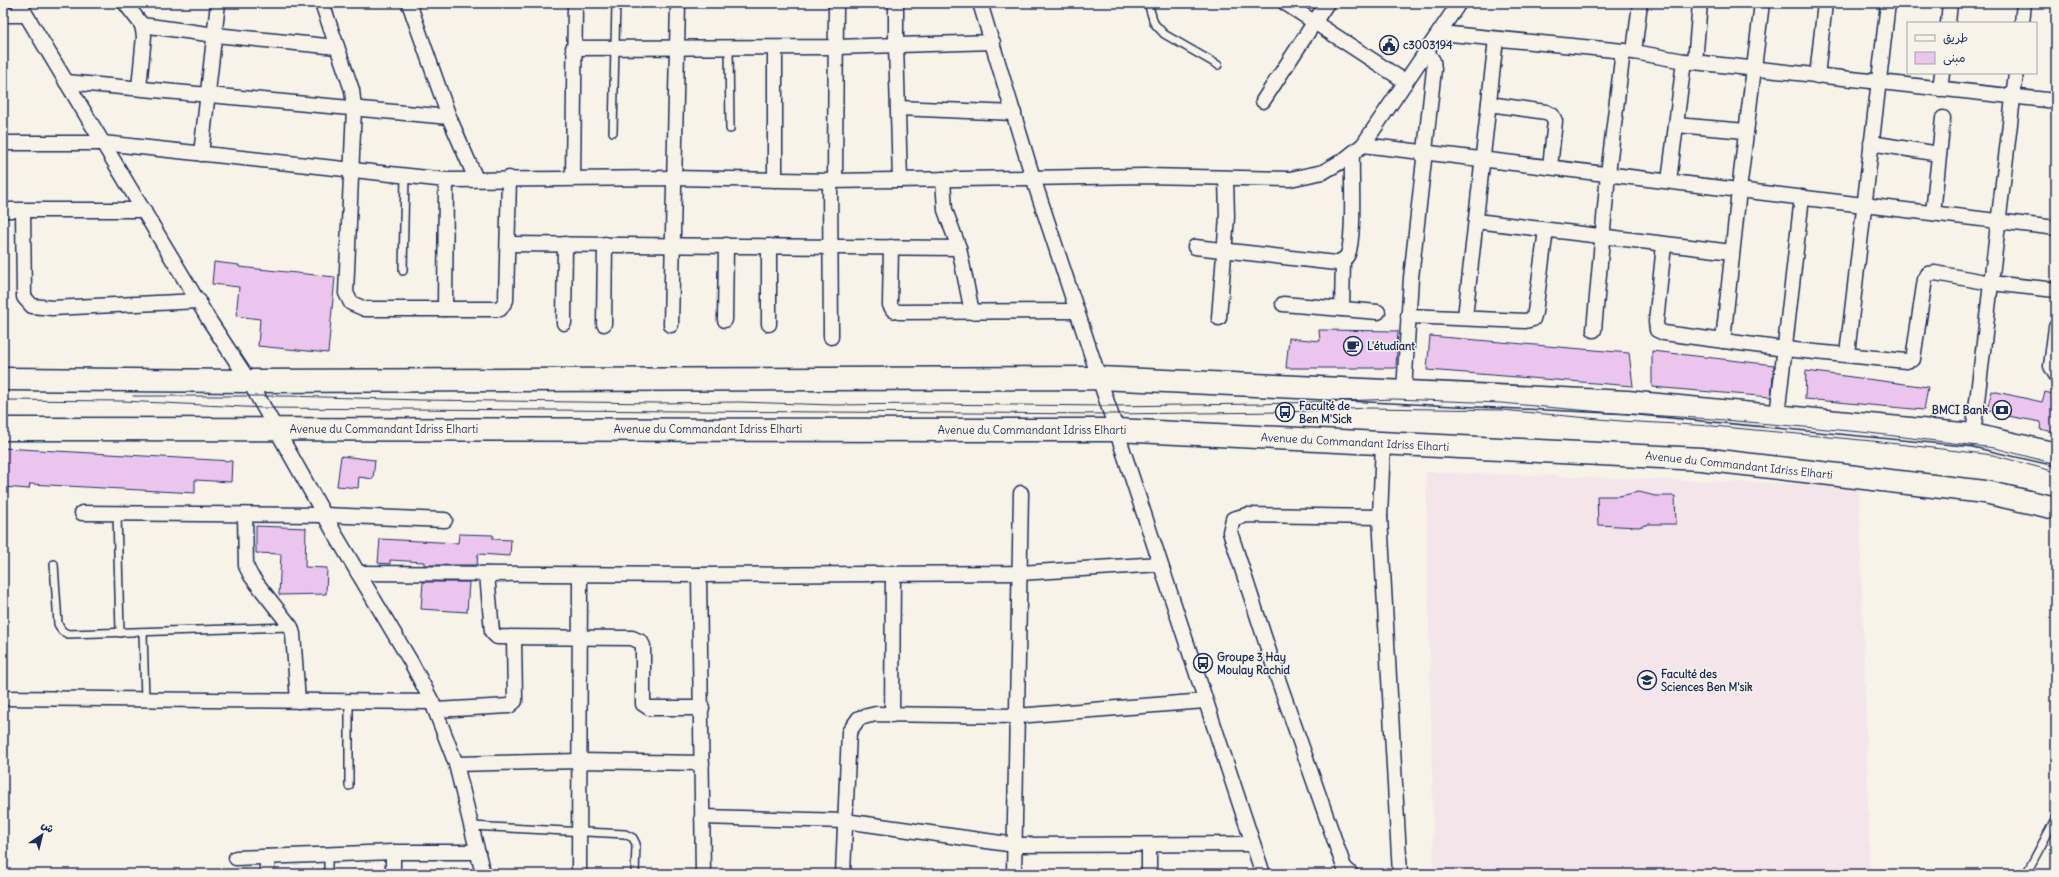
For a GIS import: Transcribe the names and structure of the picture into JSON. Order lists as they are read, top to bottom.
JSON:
{
  "streets": {
    "main road": ["Avenue du Commandant Idriss Elharti"]
  },
  "places": {
    "public building": ["c3003194"],
    "cafe": ["L'étudiant"],
    "bank": ["BMCI Bank"],
    "bus stop": ["Faculté de Ben M'Sick", "Groupe 3 Hay Moulay Rachid"],
    "school or university": ["Faculté des Sciences Ben M'sik"]
  },
  "legend": ["طريق", "مبنى"],
  "north": "top right"
}
